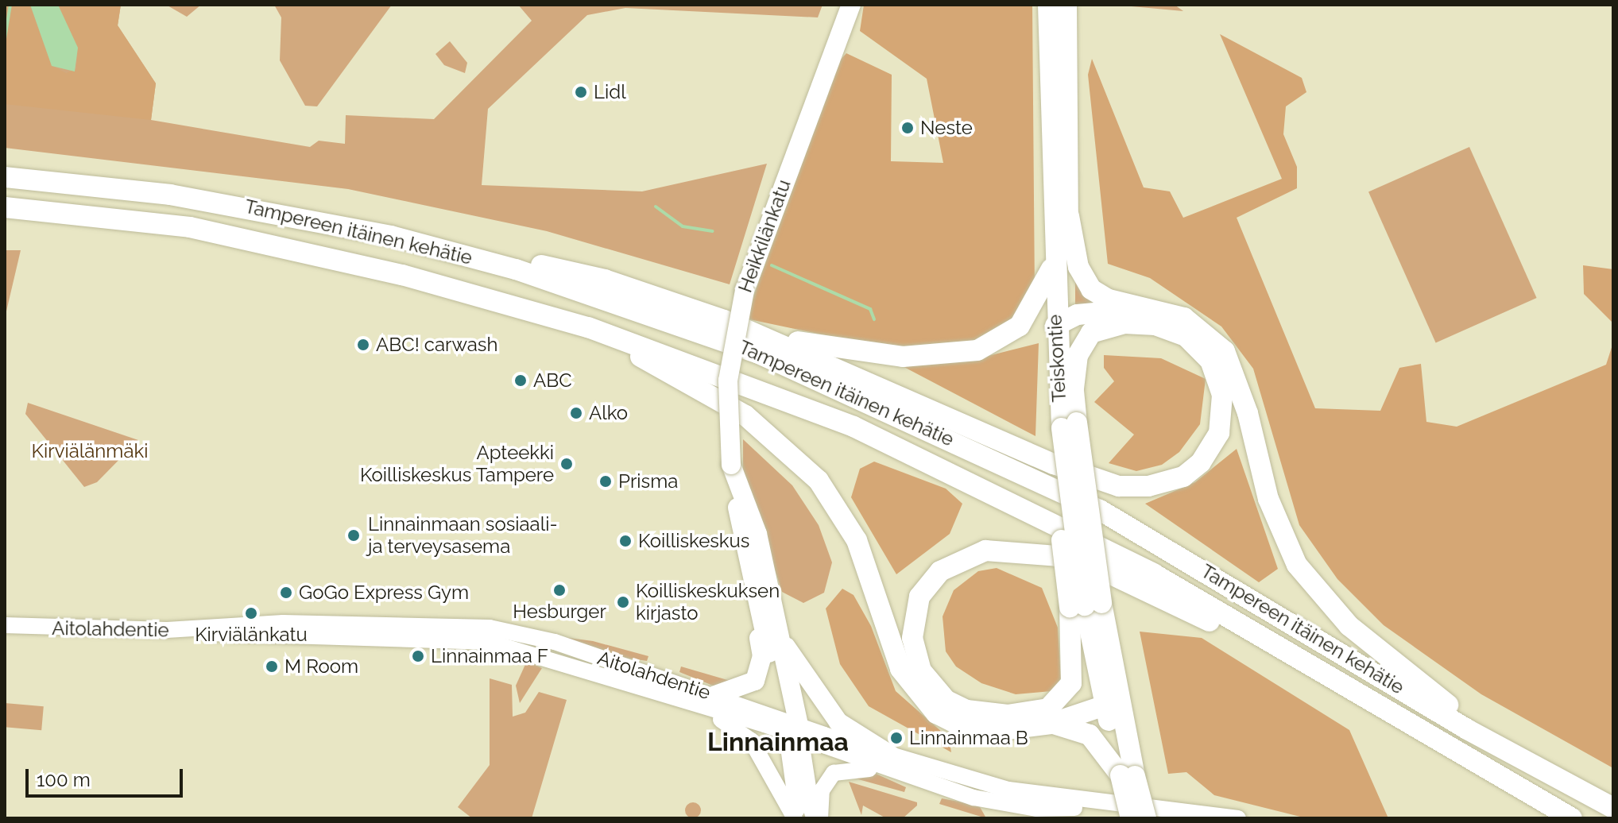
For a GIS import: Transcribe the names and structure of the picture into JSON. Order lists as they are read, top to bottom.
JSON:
{
  "streets": {
    "highway": ["Tampereen itäinen kehätie", "Teiskontie"],
    "main road": ["Heikkilänkatu", "Aitolahdentie"]
  },
  "crossings": [
    ["Heikkilänkatu", "Aitolahdentie"]
  ],
  "districts": ["Linnainmaa"],
  "parks": ["Kirviälänmäki"],
  "places": [
    "Lidl",
    "Neste",
    "ABC! carwash",
    "ABC",
    "Alko",
    "Apteekki Koilliskeskus Tampere",
    "Prisma",
    "Linnainmaan sosiaali- ja terveysasema",
    "Koilliskeskus",
    "Hesburger",
    "GoGo Express Gym",
    "Koilliskeskuksen kirjasto",
    "Kirviälänkatu",
    "Linnainmaa F",
    "M Room",
    "Linnainmaa B"
  ],
  "scale_bar": "100 m"
}
